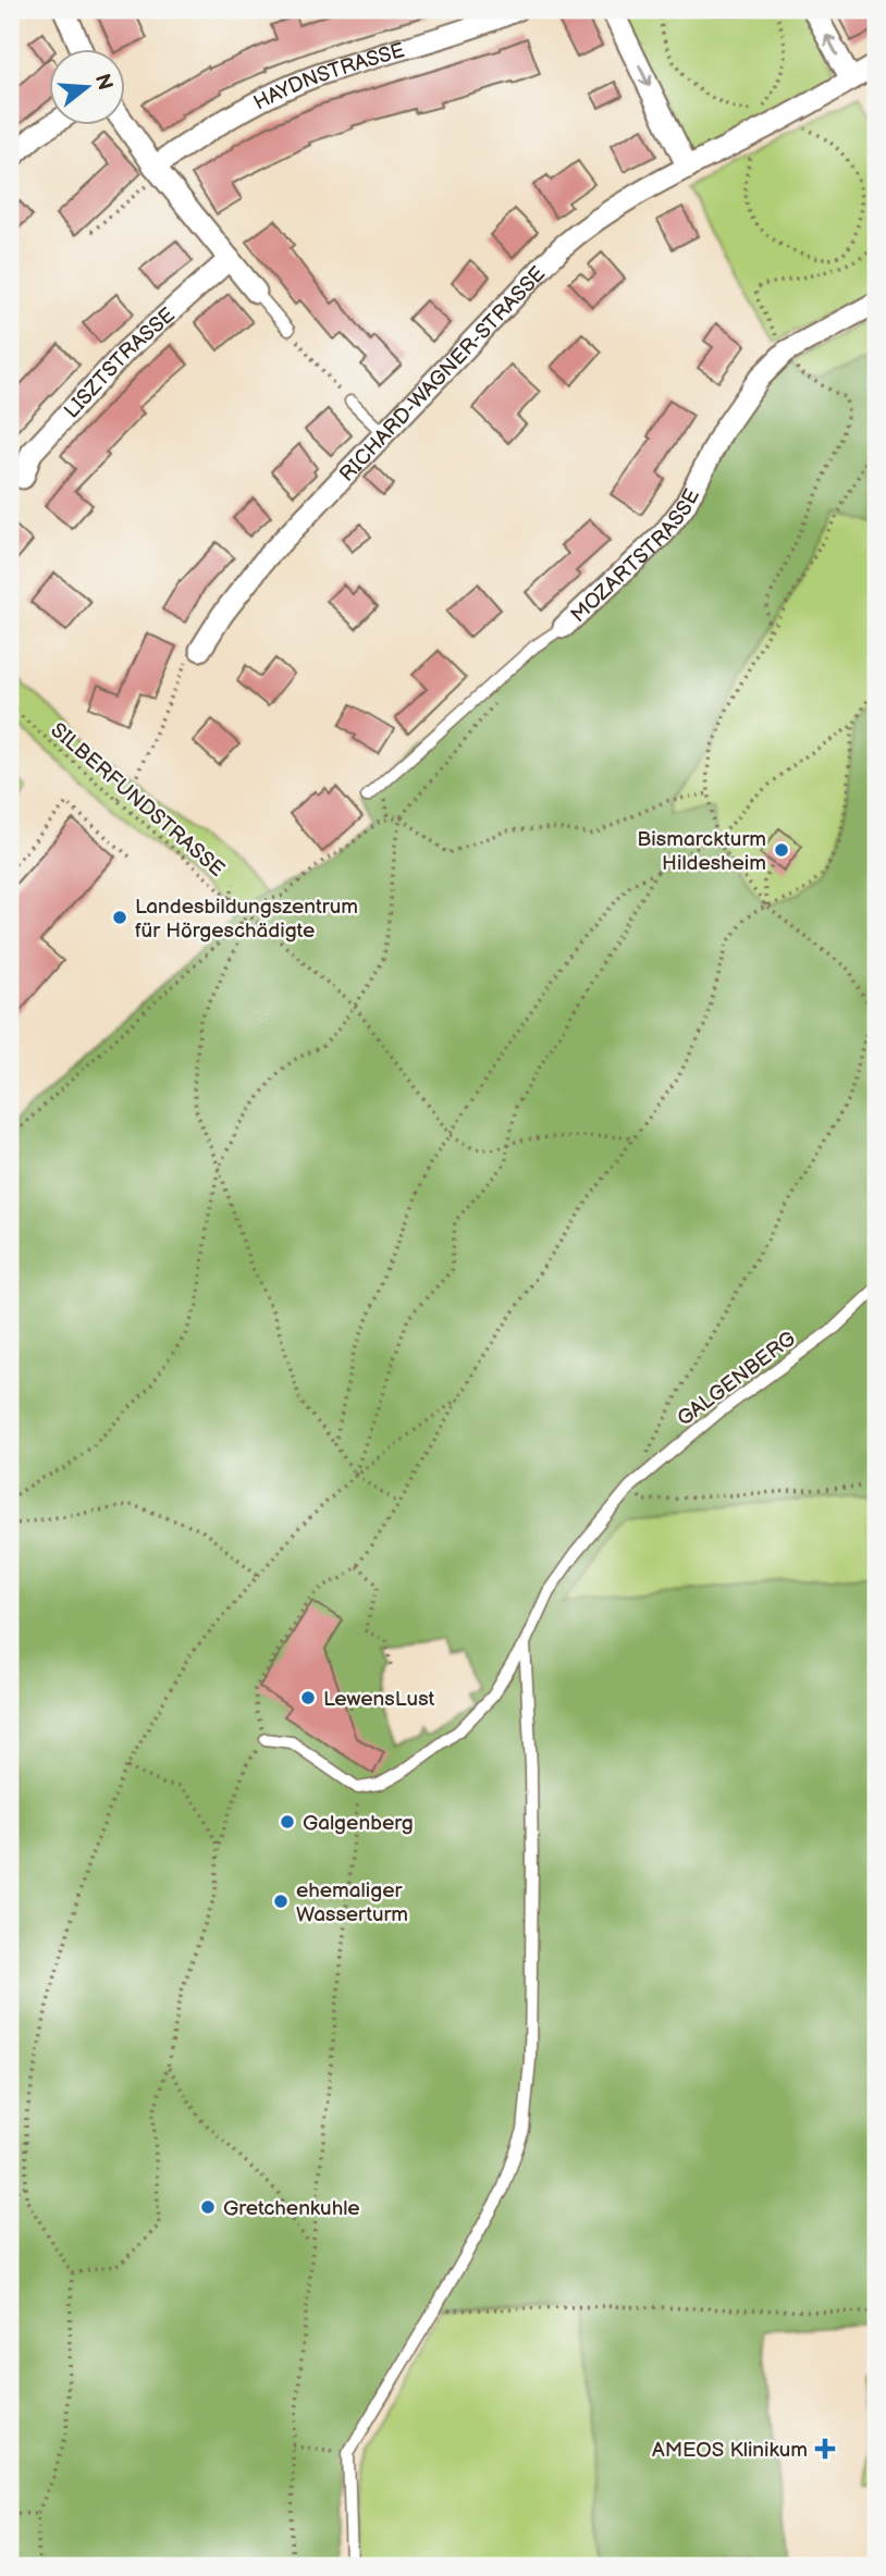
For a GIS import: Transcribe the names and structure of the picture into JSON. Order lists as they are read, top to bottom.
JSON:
{
  "streets": {
    "street": [
      "HAYDNSTRASSE",
      "LISZTSTRASSE",
      "RICHARD-WAGNER-STRASSE",
      "MOZARTSTRASSE"
    ],
    "lane": ["GALGENBERG"],
    "path": ["SILBERFUNDSTRASSE"]
  },
  "places": {
    "other": [
      "Bismarckturm Hildesheim",
      "Landesbildungszentrum für Hörgeschädigte",
      "LewensLust",
      "Galgenberg",
      "ehemaliger Wasserturm",
      "Gretchenkuhle"
    ],
    "health": ["AMEOS Klinikum"]
  },
  "north": "right"
}
